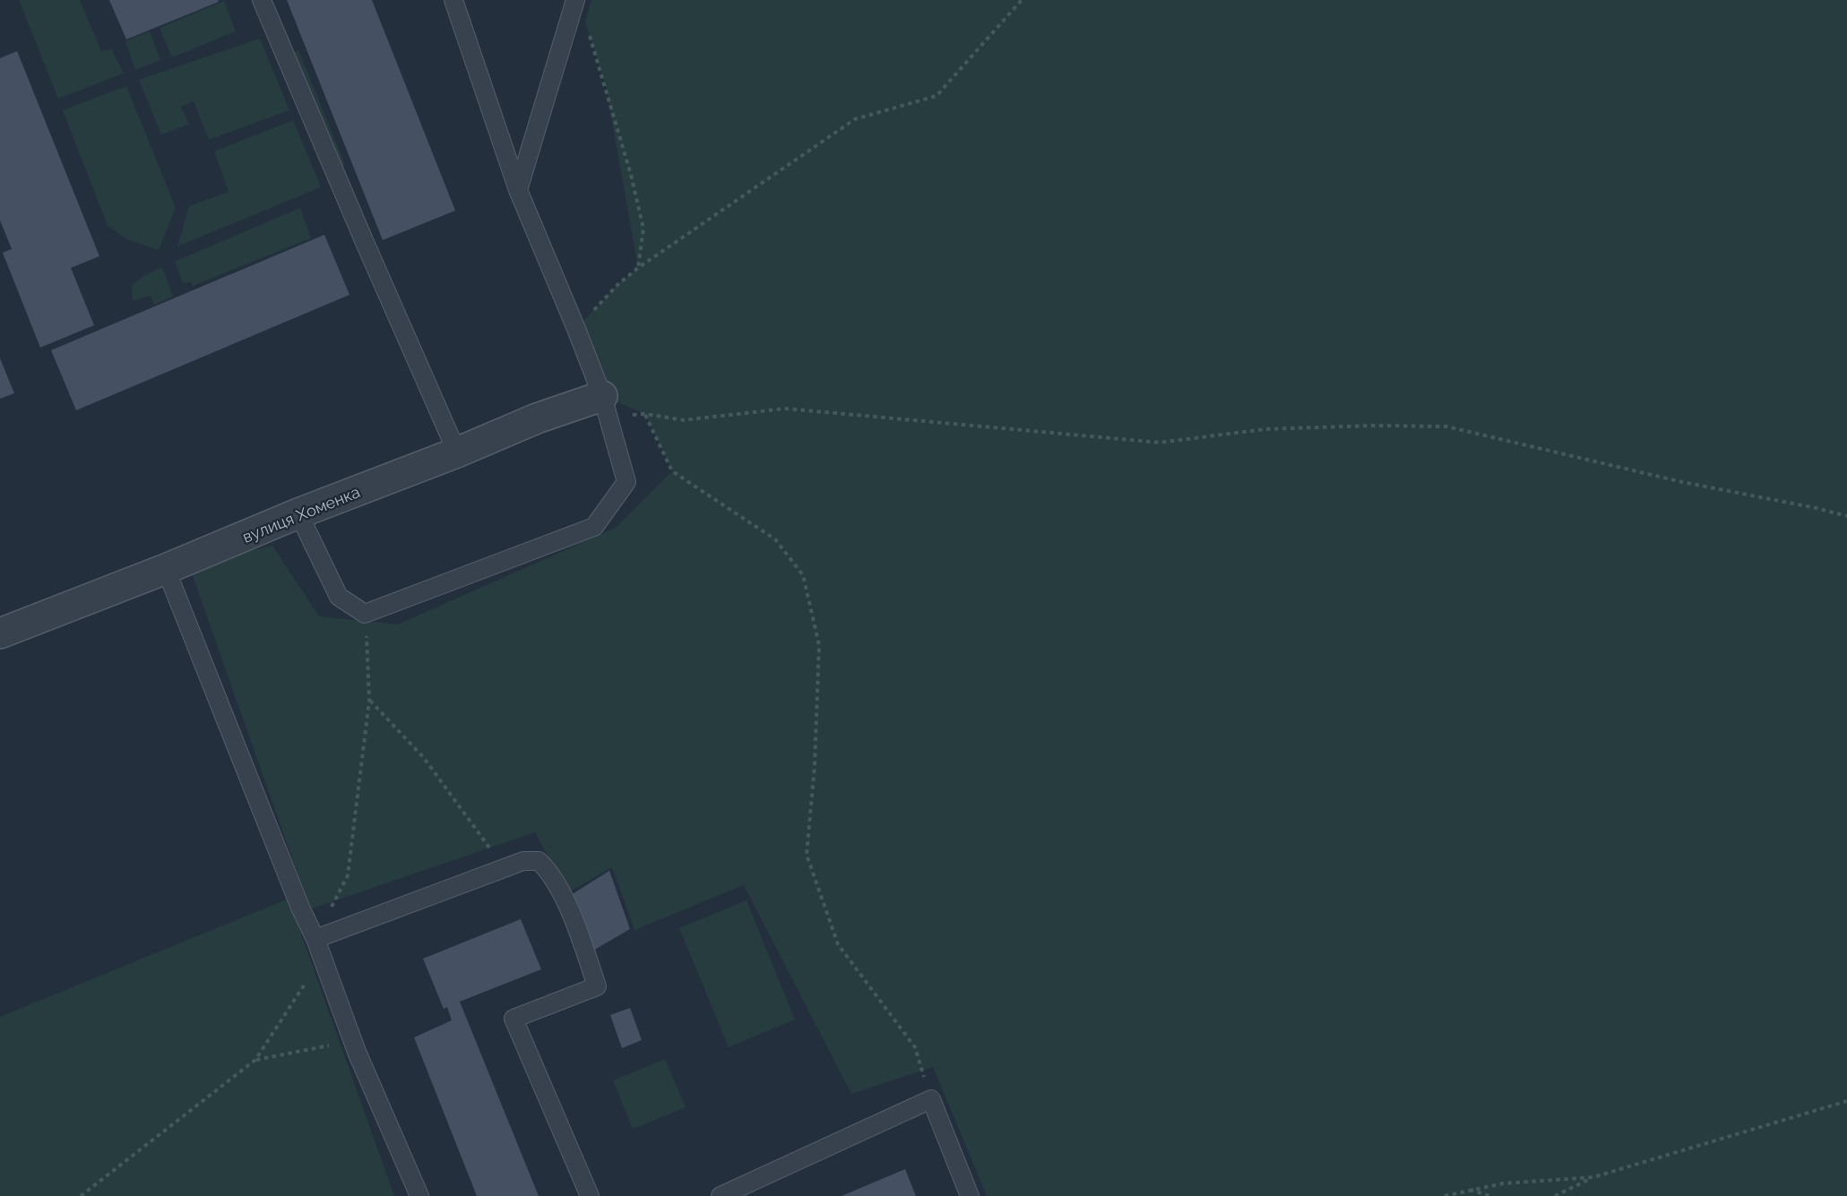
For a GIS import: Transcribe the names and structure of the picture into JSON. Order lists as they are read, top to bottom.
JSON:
{
  "streets": {
    "street": ["вулиця Хоменка"]
  }
}
